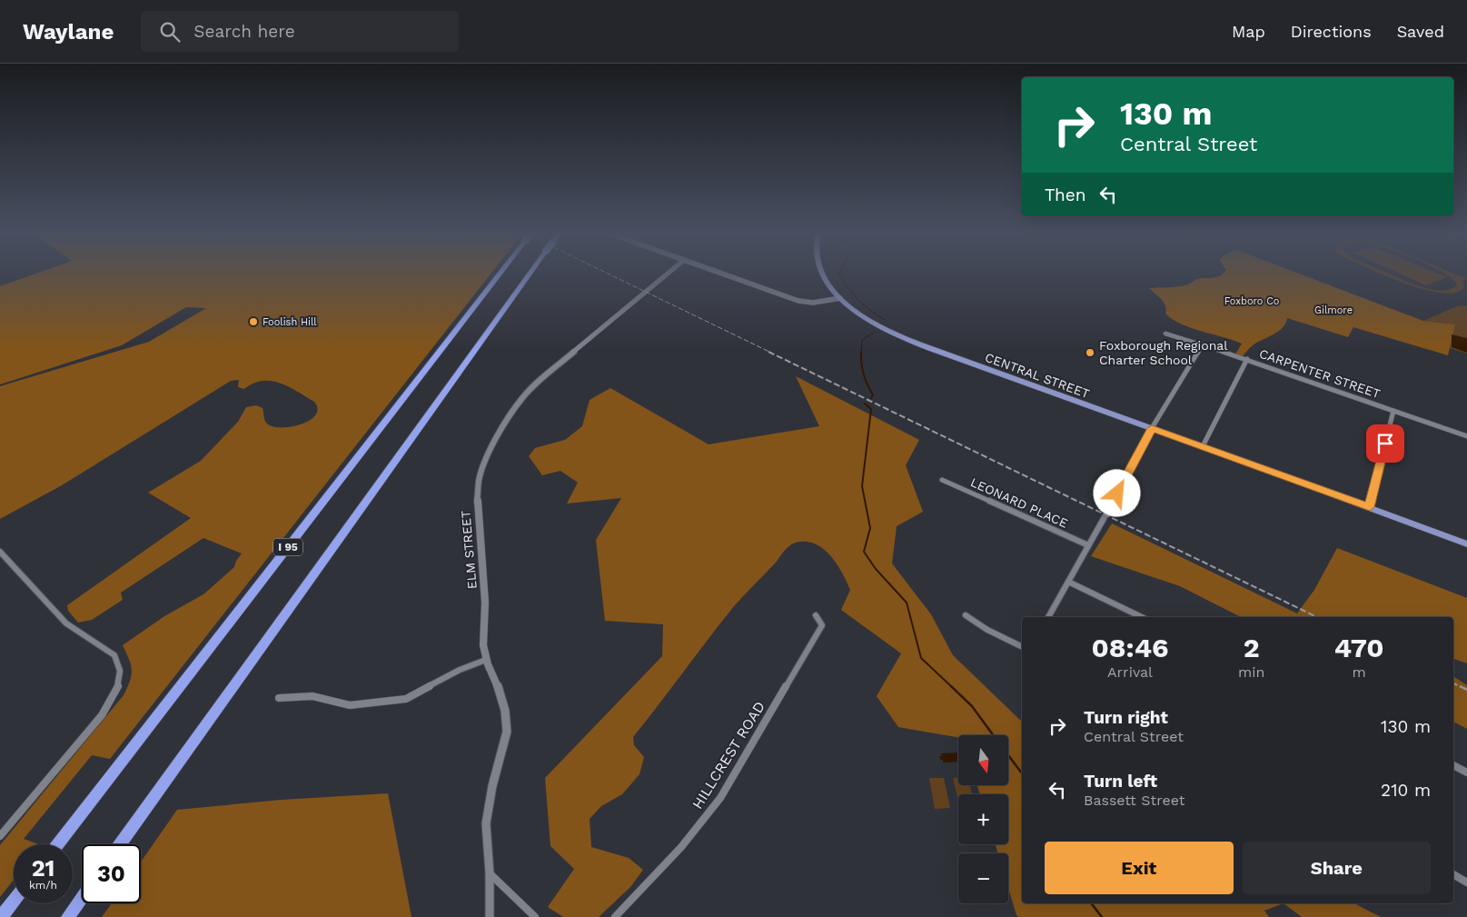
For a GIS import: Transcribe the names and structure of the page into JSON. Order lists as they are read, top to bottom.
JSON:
{
  "streets": {
    "highway": ["I 95"],
    "main road": ["CENTRAL STREET"],
    "street": [
      "CARPENTER STREET",
      "LEONARD PLACE",
      "ELM STREET",
      "HILLCREST ROAD"
    ]
  },
  "parks": ["Foxboro Co", "Gilmore"],
  "places": ["Foolish Hill", "Foxborough Regional Charter School"],
  "north": "bottom",
  "page": {
    "header": "Waylane",
    "search": "Search here",
    "nav": ["Map", "Directions", "Saved"],
    "turn": ["130 m", "Central Street"],
    "then": "Then",
    "eta": [
      "08:46",
      "Arrival",
      "2",
      "min",
      "470",
      "m"
    ],
    "list": [
      {
        "name": "Turn right",
        "note": "Central Street",
        "value": "130 m"
      },
      {
        "name": "Turn left",
        "note": "Bassett Street",
        "value": "210 m"
      }
    ],
    "map_buttons": ["+", "−"],
    "buttons": ["Exit", "Share"],
    "speed": "21 km/h",
    "limit": "30"
  }
}
